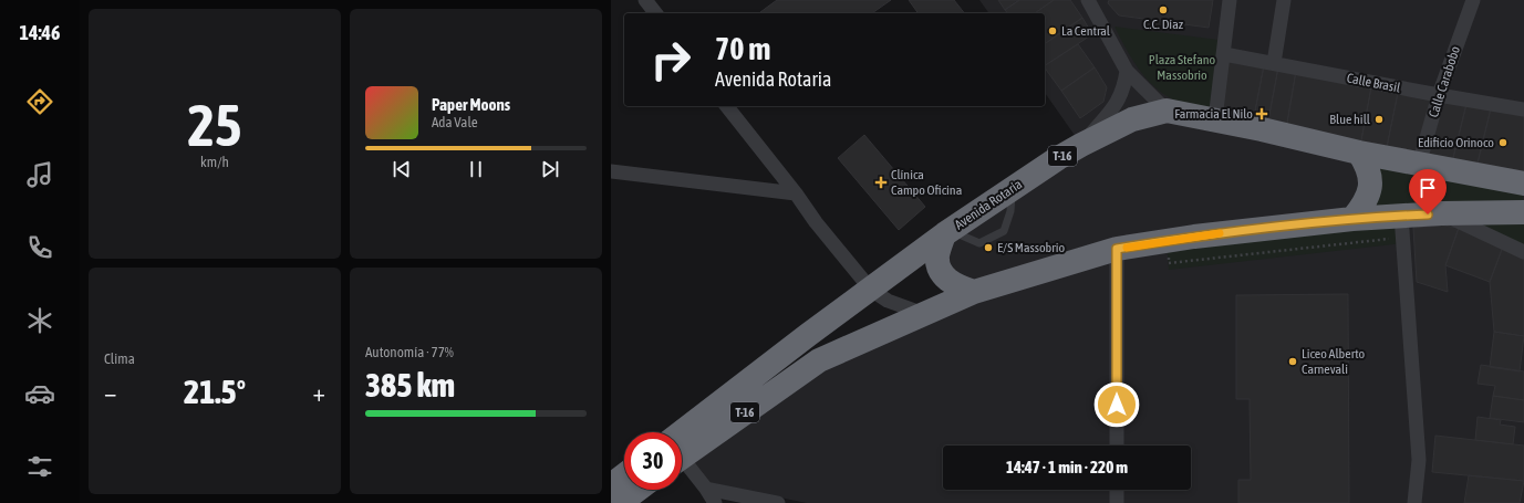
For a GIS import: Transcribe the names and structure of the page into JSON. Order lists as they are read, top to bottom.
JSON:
{
  "streets": {
    "highway": ["T-16", "Avenida Rotaria"],
    "street": ["Calle Carabobo", "Calle Brasil"]
  },
  "crossings": [
    ["Calle Carabobo", "Calle Brasil"],
    ["Calle Carabobo", "T-16"],
    ["T-16", "Avenida Rotaria"]
  ],
  "parks": ["Plaza Stefano Massobrio"],
  "places": {
    "other": [
      "C.C. Díaz",
      "La Central",
      "Blue hill",
      "Edificio Orinoco",
      "E/S Massobrio",
      "Liceo Alberto Carnevali"
    ],
    "health": ["Farmacia El Nilo", "Clínica Campo Oficina"]
  },
  "page": {
    "tabs": "14:46",
    "tile": [
      ["25", "km/h"],
      "Clima",
      ["Autonomía · 77%", "385 km"]
    ],
    "turn": ["70 m", "Avenida Rotaria"],
    "song": ["Paper Moons", "Ada Vale"],
    "heat": ["−", "21.5°", "+"],
    "limit": "30",
    "trip": "14:47 · 1 min · 220 m"
  }
}
